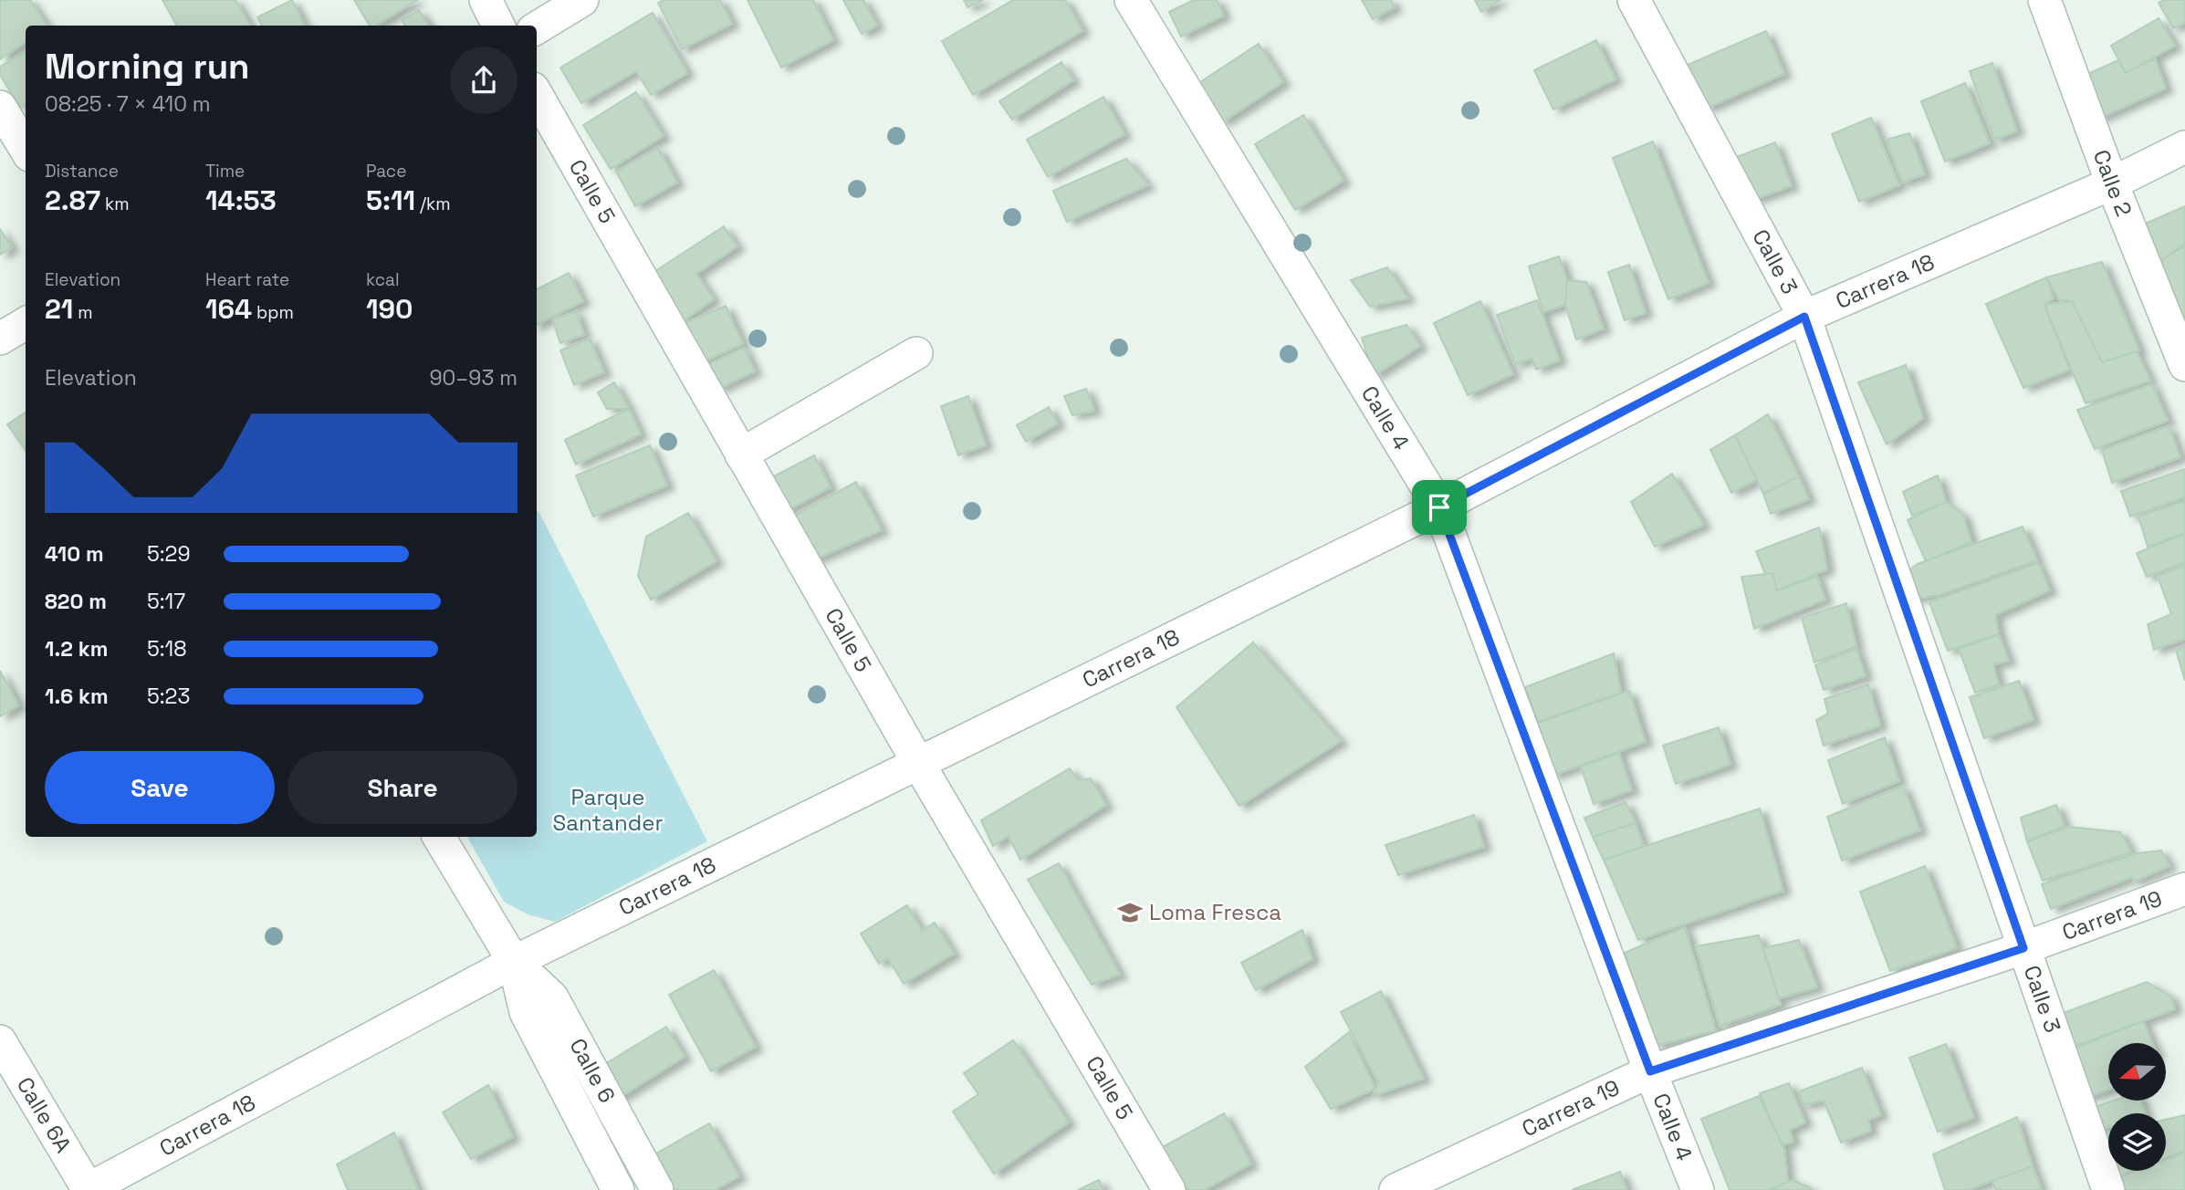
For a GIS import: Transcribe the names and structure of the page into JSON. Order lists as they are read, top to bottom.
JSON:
{
  "streets": {
    "street": [
      "Calle 2",
      "Calle 5",
      "Calle 3",
      "Carrera 18",
      "Calle 4",
      "Carrera 19",
      "Calle 6",
      "Calle 6A"
    ]
  },
  "crossings": [
    ["Calle 2", "Carrera 18"],
    ["Calle 5", "Carrera 18"],
    ["Calle 3", "Carrera 18"],
    ["Calle 3", "Carrera 19"],
    ["Carrera 18", "Calle 4"],
    ["Carrera 18", "Calle 6"],
    ["Carrera 18", "Calle 6A"],
    ["Calle 4", "Carrera 19"]
  ],
  "parks": ["Parque Santander"],
  "places": {
    "school or university": ["Loma Fresca"]
  },
  "north": "left",
  "page": {
    "heading": ["Morning run", "08:25 · 7 × 410 m"],
    "stats": [
      ["Distance", "2.87 km"],
      ["Time", "14:53"],
      ["Pace", "5:11 /km"],
      ["Elevation", "21 m"],
      ["Heart rate", "164 bpm"],
      ["kcal", "190"]
    ],
    "chart": ["Elevation", "90–93 m"],
    "list": [
      {
        "name": "410 m",
        "note": "5:29"
      },
      {
        "name": "820 m",
        "note": "5:17"
      },
      {
        "name": "1.2 km",
        "note": "5:18"
      },
      {
        "name": "1.6 km",
        "note": "5:23"
      }
    ],
    "buttons": ["Save", "Share"]
  }
}
